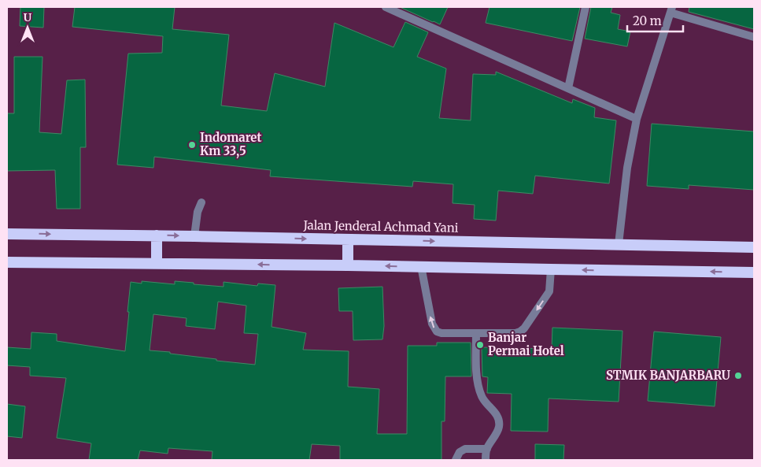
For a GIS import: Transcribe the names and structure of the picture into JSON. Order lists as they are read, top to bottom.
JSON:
{
  "streets": {
    "highway": ["Jalan Jenderal Achmad Yani"]
  },
  "places": ["Indomaret Km 33,5", "Banjar Permai Hotel", "STMIK BANJARBARU"],
  "scale_bar": "20 m",
  "north": "top"
}
